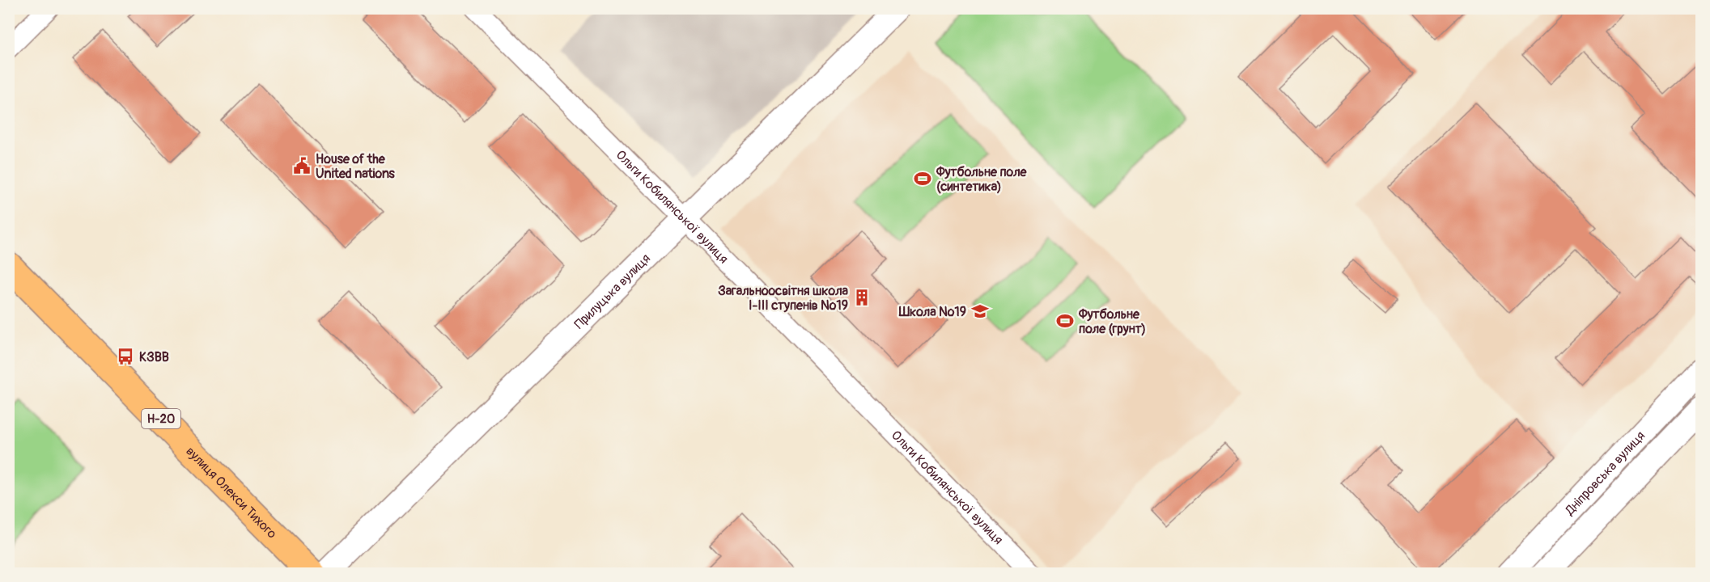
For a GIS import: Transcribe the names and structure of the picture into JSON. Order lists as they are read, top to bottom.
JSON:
{
  "streets": {
    "main road": ["Н-20", "вулиця Олекси Тихого"],
    "street": ["Ольги Кобилянської вулиця", "Прилуцька вулиця", "Дніпровська вулиця"]
  },
  "crossings": [
    ["Ольги Кобилянської вулиця", "Прилуцька вулиця"]
  ],
  "places": {
    "public building": ["House of the United nations"],
    "sports": ["Футбольне поле (синтетика)", "Футбольне поле (грунт)"],
    "building": ["Загальноосвітня школа І-ІІІ ступенів №19"],
    "school or university": ["Школа №19"],
    "bus stop": ["КЗВВ"]
  }
}
